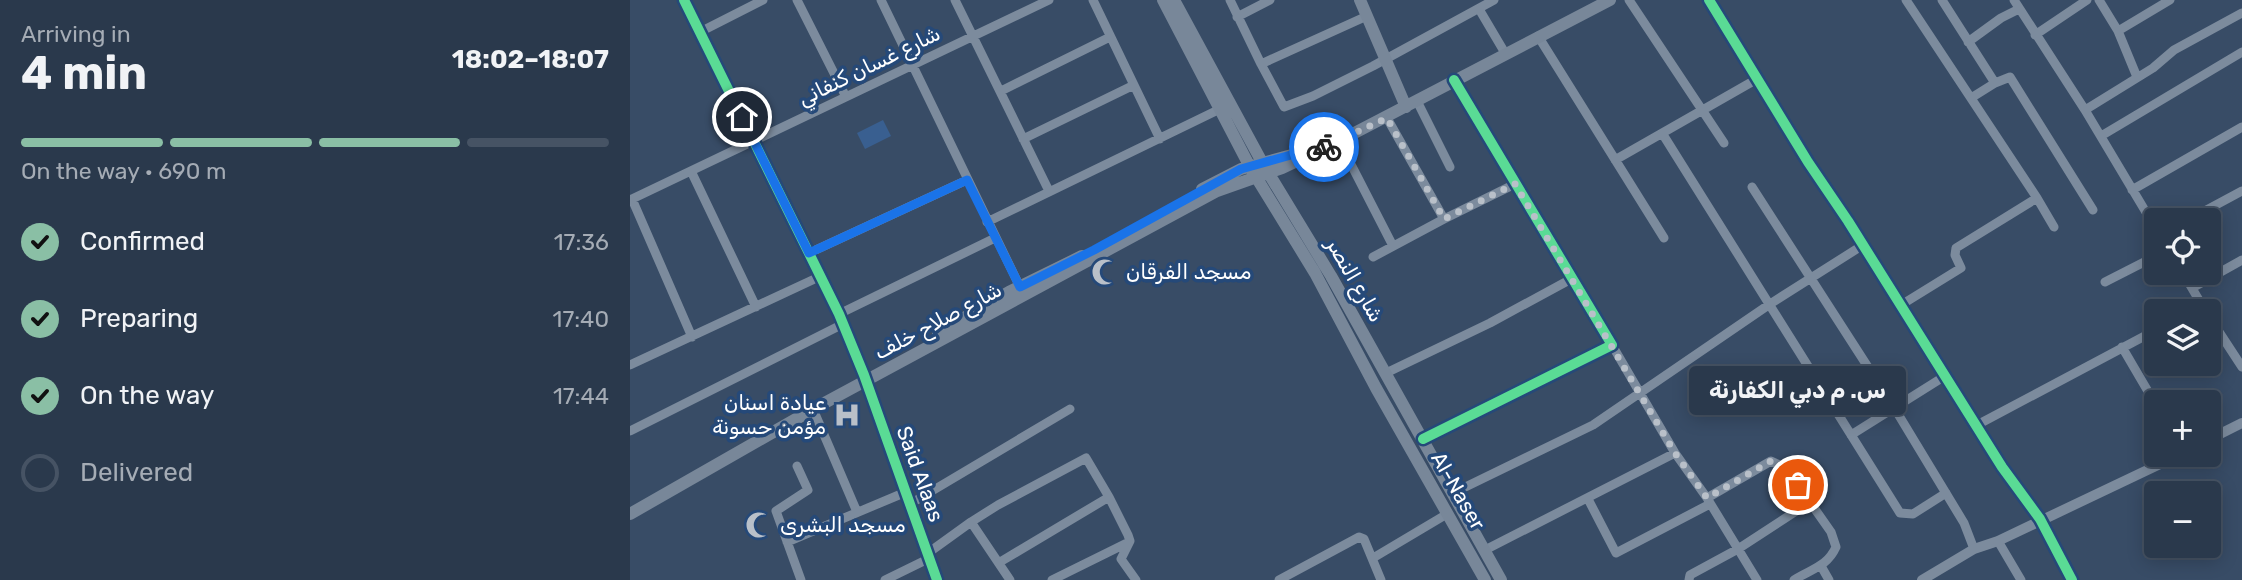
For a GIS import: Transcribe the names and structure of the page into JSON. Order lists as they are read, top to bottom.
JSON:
{
  "streets": {
    "main road": ["شارع النصر", "شارع صلاح خلف", "Al-Naser"],
    "street": ["شارع غسان كنفاني", "Said Alaas"]
  },
  "crossings": [
    ["شارع النصر", "شارع صلاح خلف"],
    ["شارع النصر", "Al-Naser"],
    ["شارع صلاح خلف", "Said Alaas"],
    ["شارع صلاح خلف", "Al-Naser"]
  ],
  "places": {
    "mosque": ["مسجد الفرقان", "مسجد البشرى"],
    "hospital": ["عيادة اسنان مؤمن حسونة"],
    "other": ["س. م دبي الكفارنة"]
  },
  "page": {
    "heading": ["4 min", "Arriving in", "18:02–18:07"],
    "bar": "On the way · 690 m",
    "list": [
      ["Confirmed", "17:36"],
      ["Preparing", "17:40"],
      ["On the way", "17:44"],
      "Delivered"
    ],
    "map_buttons": ["+", "−"],
    "bubble": "س. م دبي الكفارنة"
  }
}
